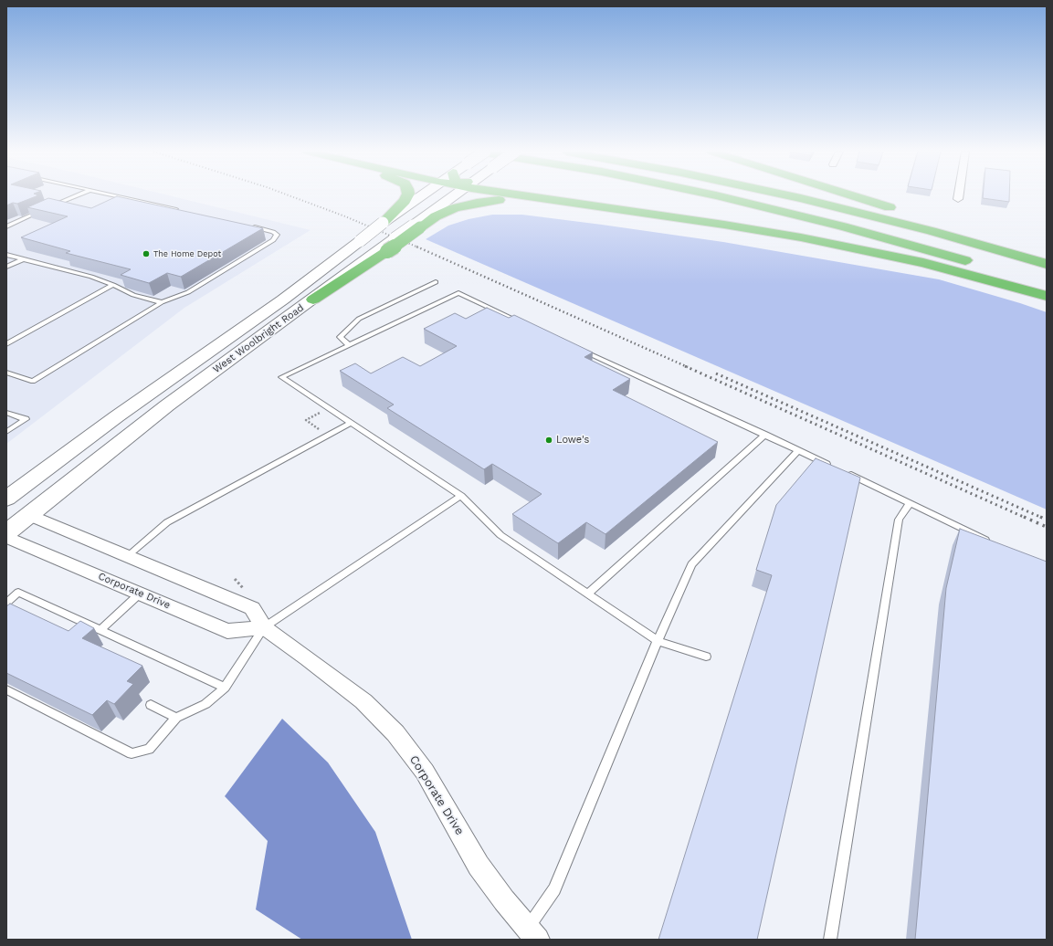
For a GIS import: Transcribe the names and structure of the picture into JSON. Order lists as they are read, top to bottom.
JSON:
{
  "streets": {
    "main road": ["West Woolbright Road"],
    "street": ["Corporate Drive"]
  },
  "crossings": [
    ["West Woolbright Road", "Corporate Drive"]
  ],
  "places": ["The Home Depot", "Lowe's"]
}
